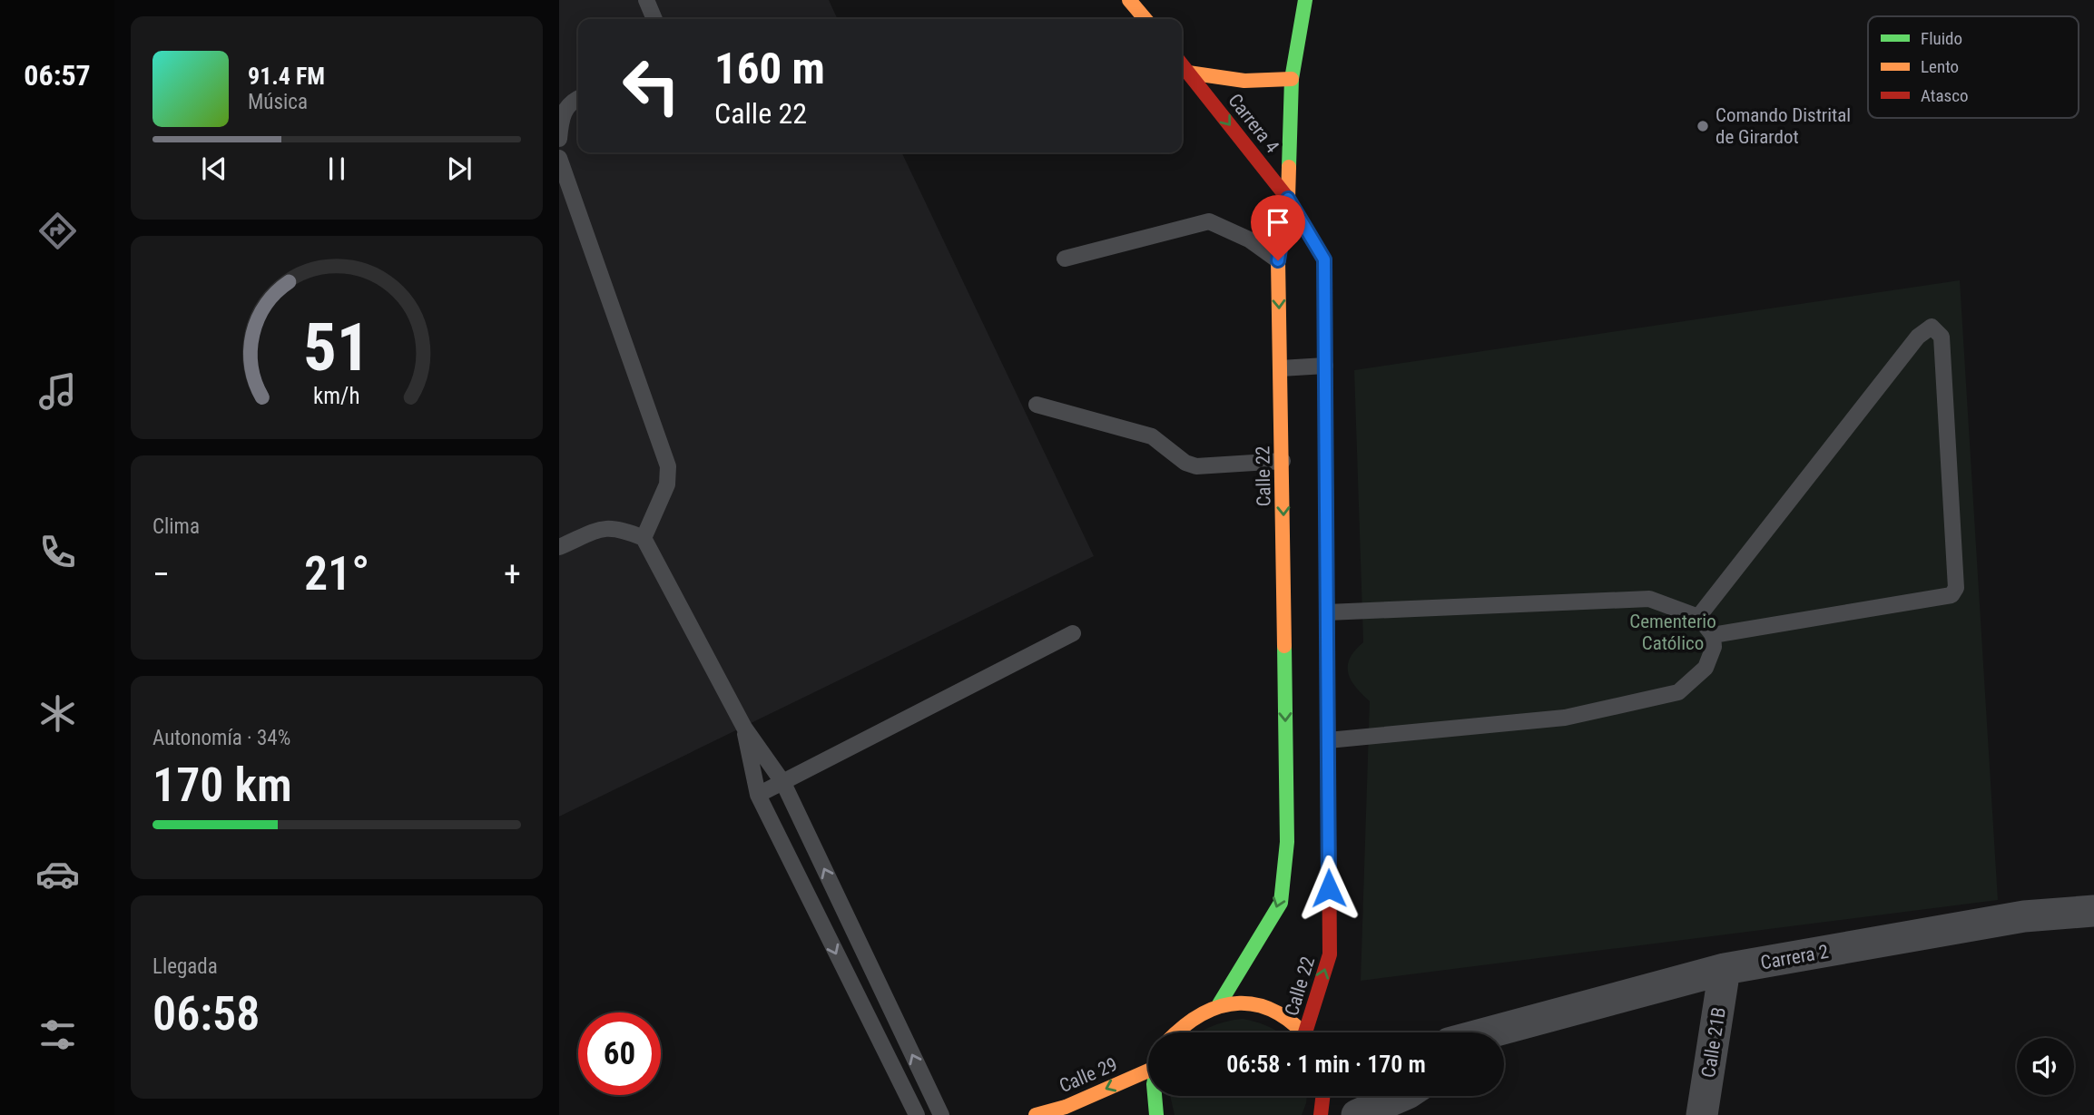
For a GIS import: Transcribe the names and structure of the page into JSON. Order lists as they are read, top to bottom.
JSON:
{
  "streets": {
    "main road": ["Carrera 4", "Calle 22", "Calle 29"],
    "street": ["Carrera 2", "Calle 21B"]
  },
  "crossings": [
    ["Carrera 4", "Calle 22"],
    ["Carrera 2", "Calle 21B"]
  ],
  "one_way": ["Carrera 4", "Calle 29"],
  "parks": ["Cementerio Católico"],
  "places": ["Comando Distrital de Girardot"],
  "legend": ["Fluido", "Lento", "Atasco"],
  "page": {
    "tabs": "06:57",
    "turn": ["160 m", "Calle 22"],
    "song": ["91.4 FM", "Música"],
    "tile": [
      "Clima",
      ["Autonomía · 34%", "170 km"],
      ["Llegada", "06:58"]
    ],
    "heat": ["−", "21°", "+"],
    "limit": "60",
    "trip": "06:58 · 1 min · 170 m",
    "gauge": ["51", "km/h"]
  }
}
